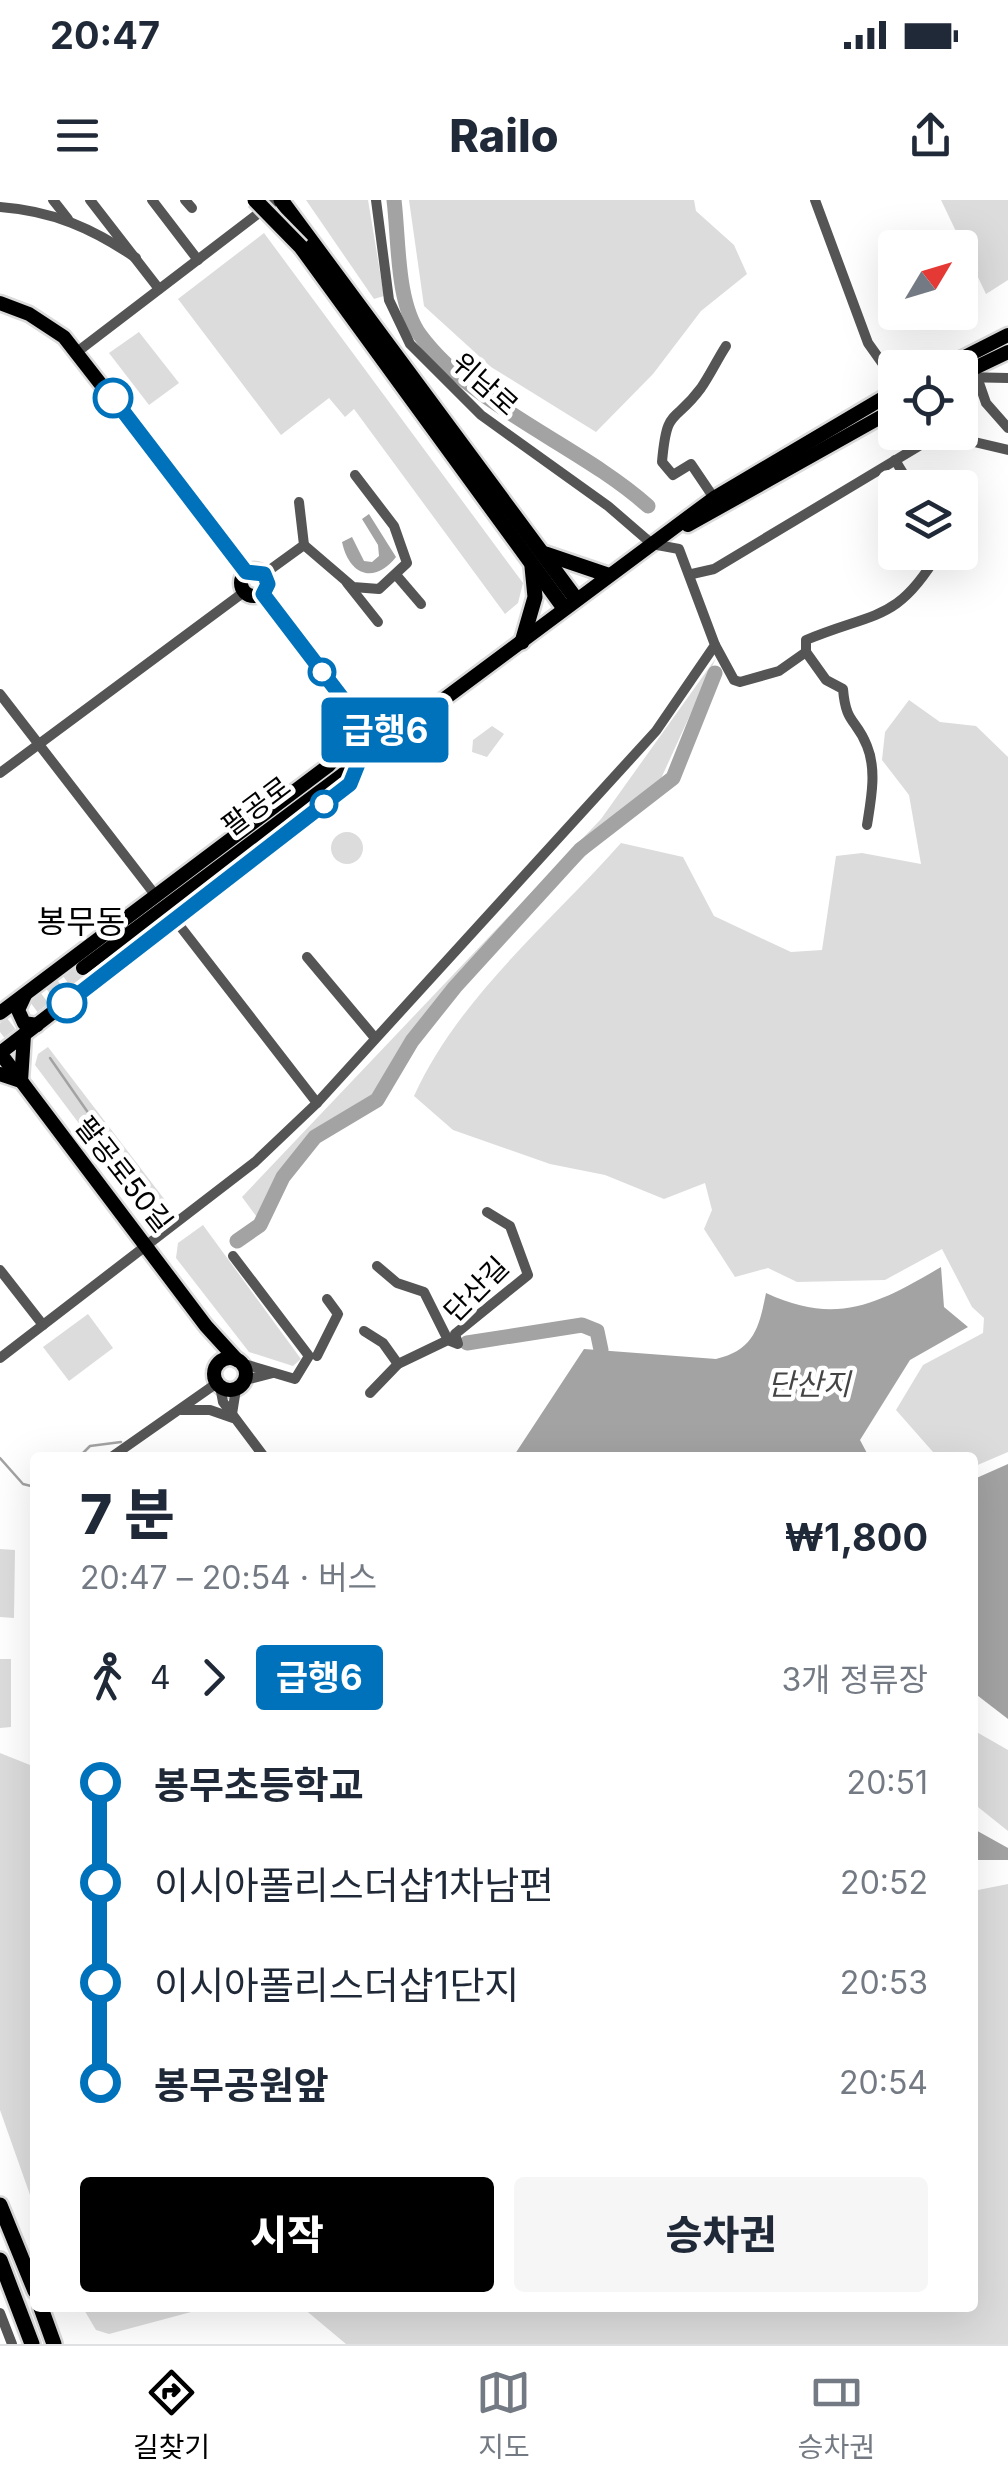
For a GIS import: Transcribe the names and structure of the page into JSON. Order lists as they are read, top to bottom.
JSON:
{
  "streets": {
    "main road": ["팔공로", "팔공로50길"],
    "street": ["위남로", "단산길"]
  },
  "crossings": [
    ["위남로", "팔공로"]
  ],
  "districts": ["봉무동"],
  "water": ["단산지"],
  "lines": ["bus line 급행6"],
  "north": "top right",
  "page": {
    "status": "20:47",
    "header": "Railo",
    "on_map": "급행6",
    "heading": ["7 분", "20:47 – 20:54 · 버스", "₩1,800"],
    "legs": ["4", "급행6", "3개 정류장"],
    "list": [
      {
        "name": "봉무초등학교",
        "value": "20:51"
      },
      {
        "name": "이시아폴리스더샵1차남편",
        "value": "20:52"
      },
      {
        "name": "이시아폴리스더샵1단지",
        "value": "20:53"
      },
      {
        "name": "봉무공원앞",
        "value": "20:54"
      }
    ],
    "buttons": ["시작", "승차권"],
    "tabs": ["길찾기", "지도", "승차권"]
  }
}
